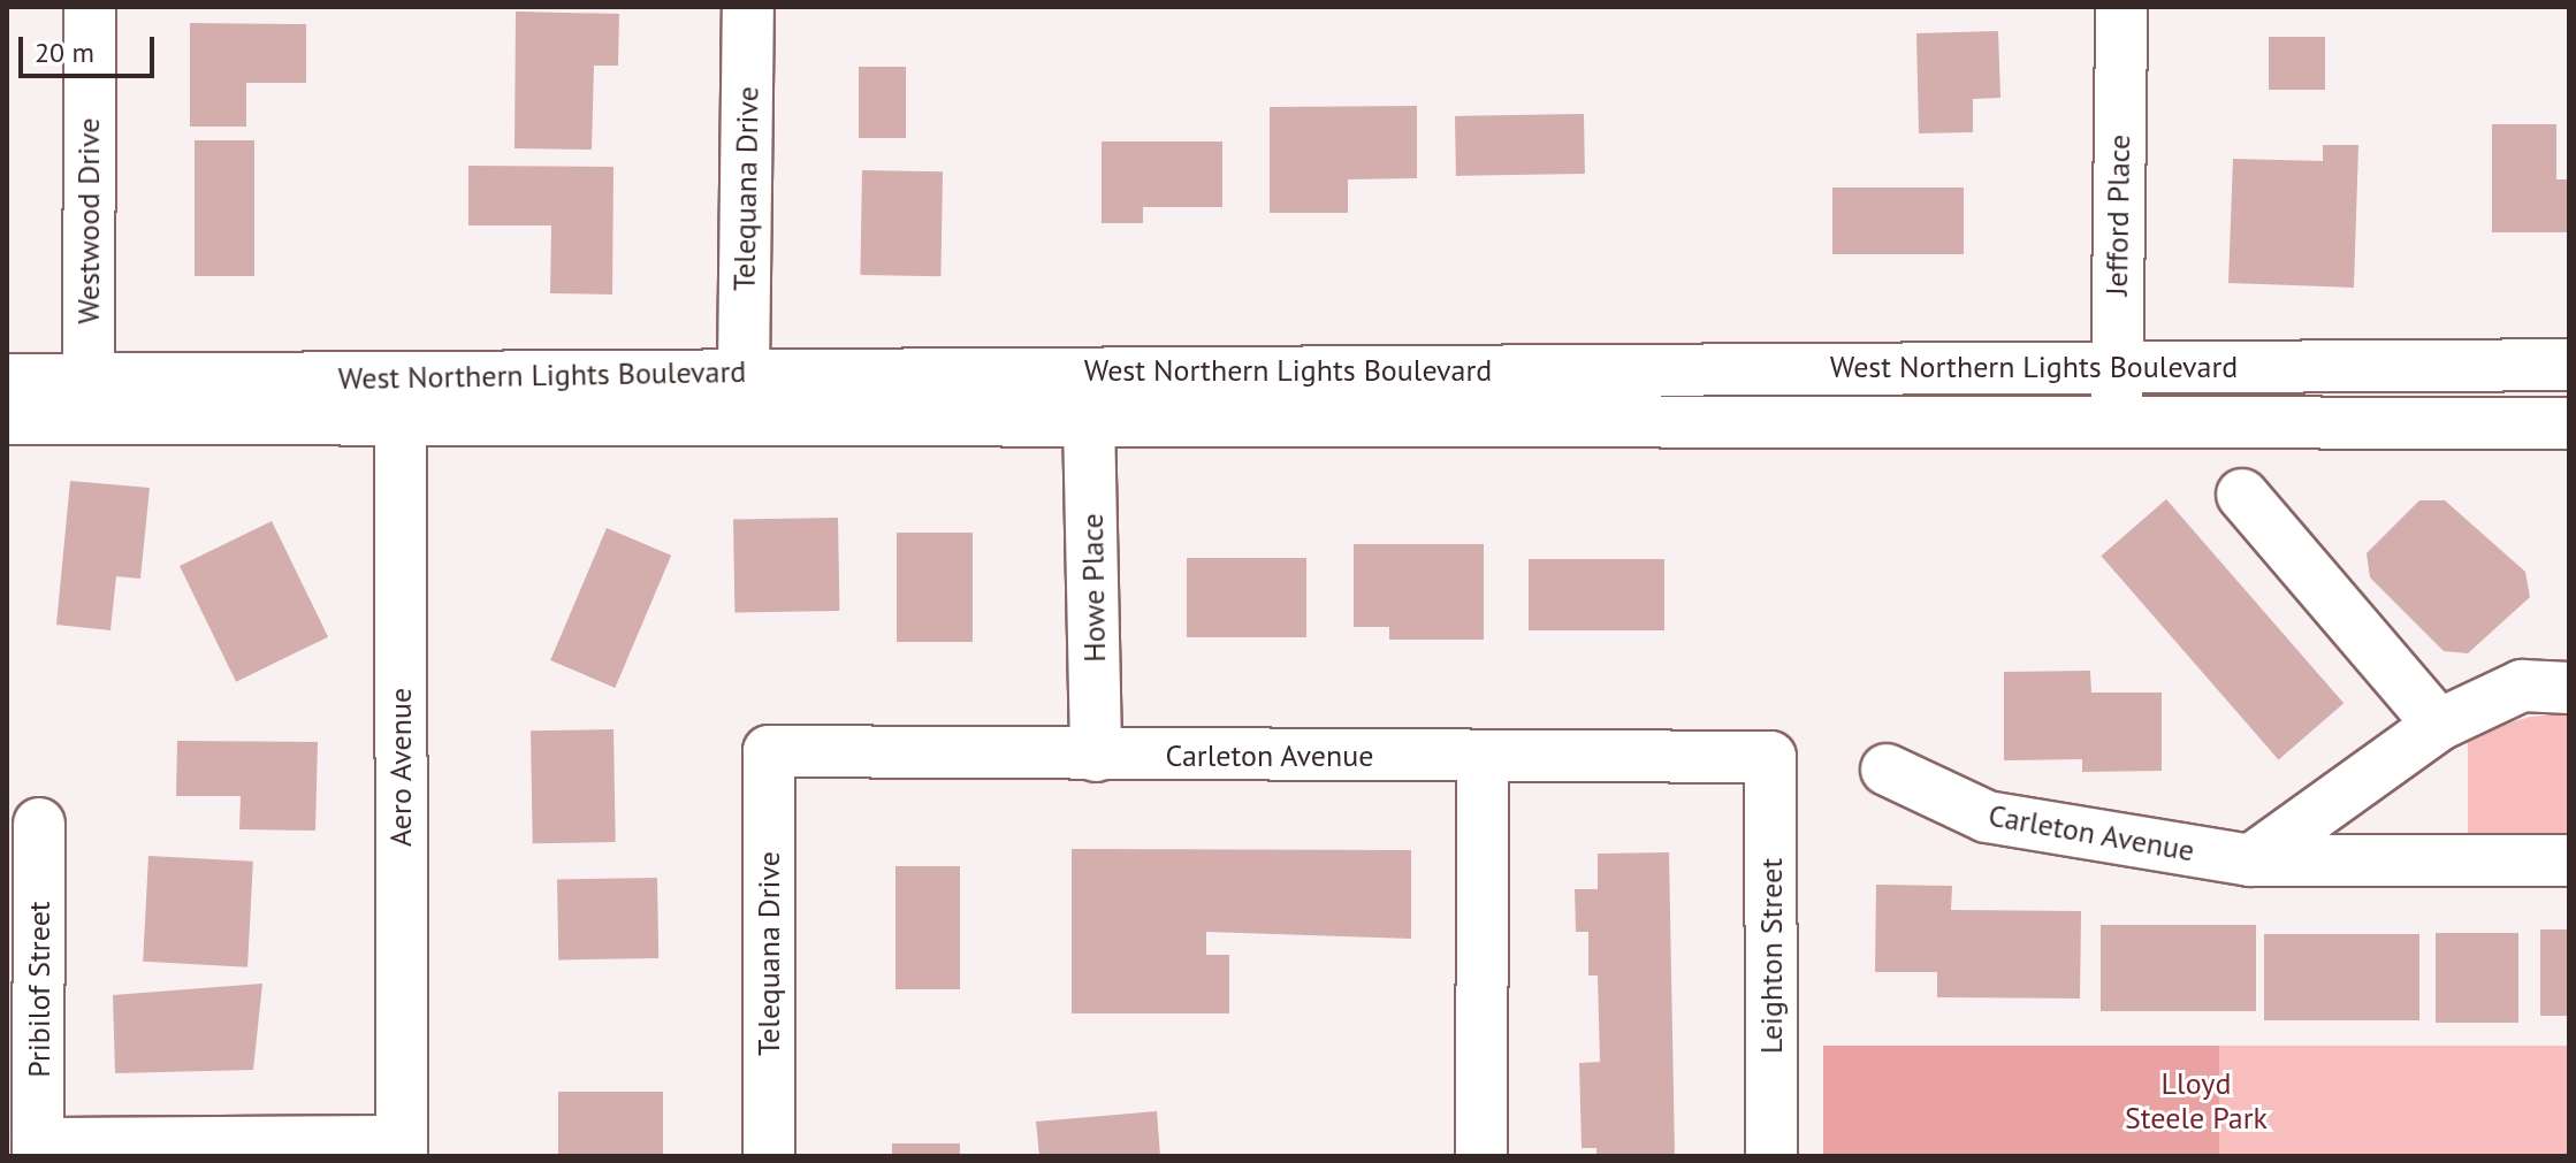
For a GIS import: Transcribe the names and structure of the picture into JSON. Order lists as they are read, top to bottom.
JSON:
{
  "streets": {
    "street": [
      "Telequana Drive",
      "Jefford Place",
      "Westwood Drive",
      "West Northern Lights Boulevard",
      "Howe Place",
      "Carleton Avenue",
      "Aero Avenue",
      "Leighton Street",
      "Pribilof Street"
    ]
  },
  "crossings": [
    ["Telequana Drive", "West Northern Lights Boulevard"],
    ["Telequana Drive", "Carleton Avenue"],
    ["Jefford Place", "West Northern Lights Boulevard"],
    ["Westwood Drive", "West Northern Lights Boulevard"],
    ["West Northern Lights Boulevard", "Howe Place"],
    ["West Northern Lights Boulevard", "Aero Avenue"],
    ["Howe Place", "Carleton Avenue"],
    ["Carleton Avenue", "Leighton Street"]
  ],
  "parks": ["Lloyd Steele Park"],
  "scale_bar": "20 m"
}
